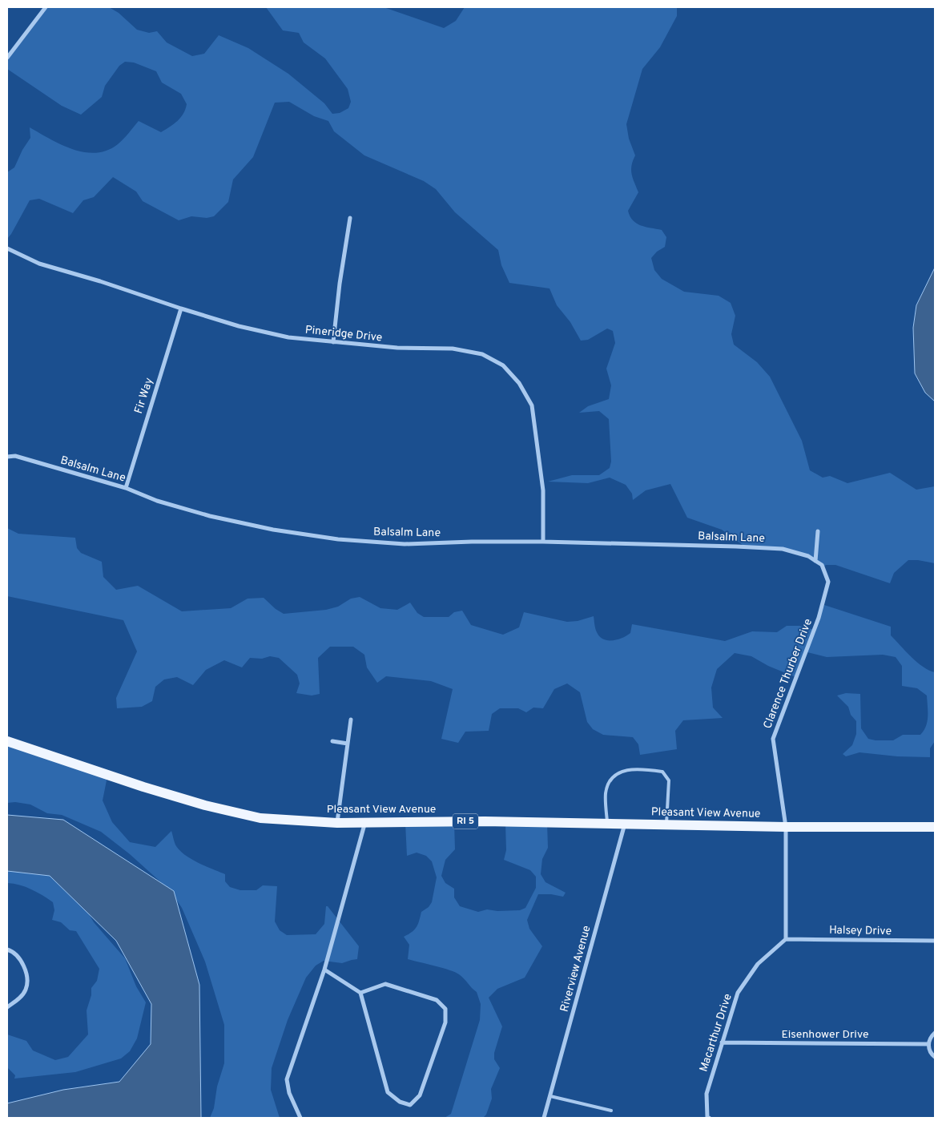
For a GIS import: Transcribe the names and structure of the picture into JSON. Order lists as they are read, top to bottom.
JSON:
{
  "streets": {
    "main road": ["Pleasant View Avenue", "RI 5"],
    "street": [
      "Pineridge Drive",
      "Fir Way",
      "Balsalm Lane",
      "Clarence Thurber Drive",
      "Halsey Drive",
      "Riverview Avenue",
      "Macarthur Drive",
      "Eisenhower Drive"
    ]
  },
  "crossings": [
    ["Pineridge Drive", "Fir Way"],
    ["Pineridge Drive", "Balsalm Lane"],
    ["Fir Way", "Balsalm Lane"],
    ["Balsalm Lane", "Clarence Thurber Drive"],
    ["Clarence Thurber Drive", "Pleasant View Avenue"],
    ["Pleasant View Avenue", "Riverview Avenue"],
    ["Halsey Drive", "Macarthur Drive"],
    ["Macarthur Drive", "Eisenhower Drive"]
  ]
}
